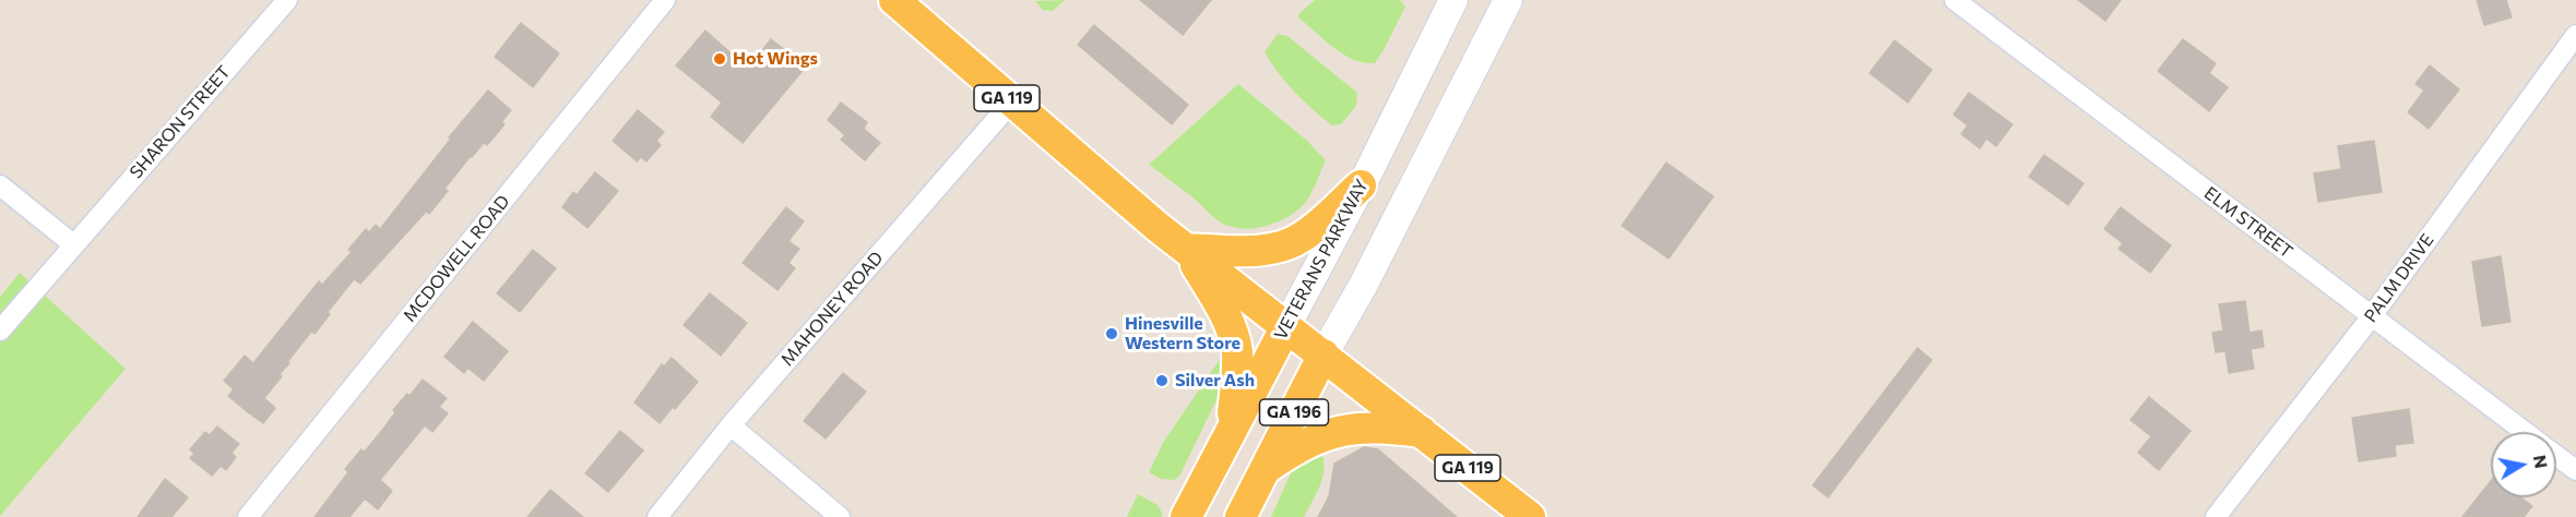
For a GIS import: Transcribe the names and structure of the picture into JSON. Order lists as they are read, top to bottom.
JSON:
{
  "streets": {
    "main road": ["GA 119", "VETERANS PARKWAY", "GA 196"],
    "street": [
      "SHARON STREET",
      "ELM STREET",
      "MCDOWELL ROAD",
      "PALM DRIVE",
      "MAHONEY ROAD"
    ]
  },
  "crossings": [
    ["GA 119", "VETERANS PARKWAY"],
    ["GA 119", "MAHONEY ROAD"],
    ["GA 119", "GA 196"],
    ["ELM STREET", "PALM DRIVE"],
    ["VETERANS PARKWAY", "GA 196"]
  ],
  "places": ["Hot Wings", "Hinesville Western Store", "Silver Ash"],
  "north": "right"
}
